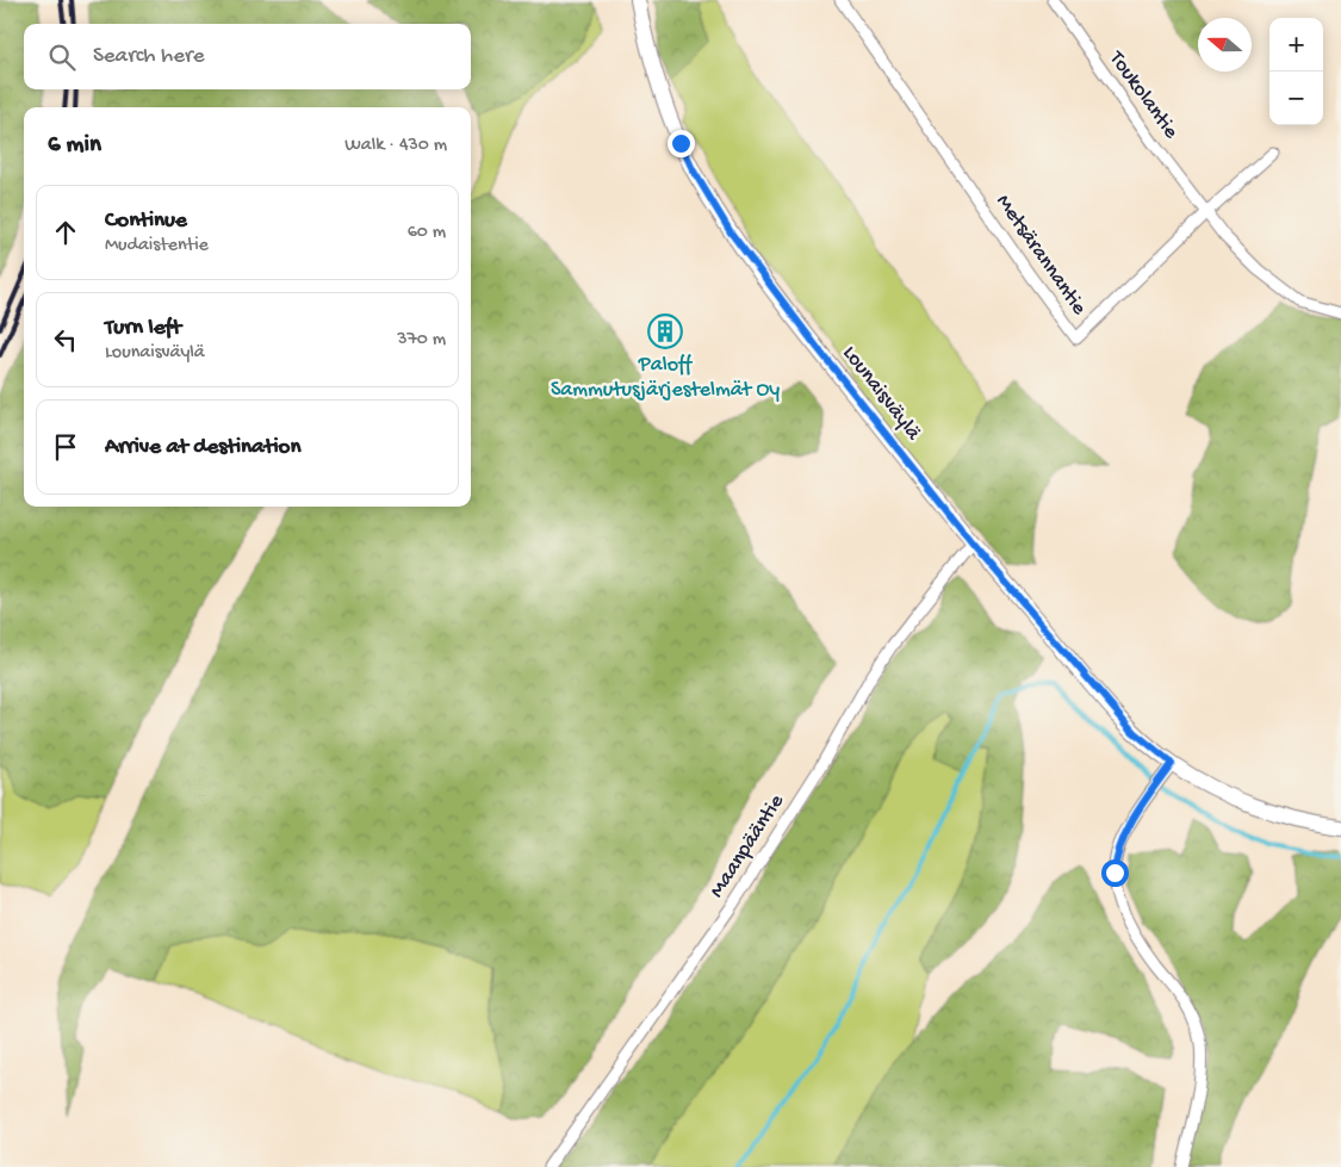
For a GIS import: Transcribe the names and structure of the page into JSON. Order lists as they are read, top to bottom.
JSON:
{
  "streets": {
    "street": [
      "Toukolantie",
      "Metsärannantie",
      "Lounaisväylä",
      "Maanpääntie"
    ]
  },
  "crossings": [
    ["Toukolantie", "Metsärannantie"],
    ["Lounaisväylä", "Maanpääntie"]
  ],
  "places": {
    "building": ["Paloff Sammutusjärjestelmät Oy"]
  },
  "north": "left",
  "page": {
    "map_buttons": ["+", "−"],
    "search": "Search here",
    "heading": ["6 min", "Walk · 430 m"],
    "list": [
      ["Continue", "Mudaistentie", "60 m"],
      ["Turn left", "Lounaisväylä", "370 m"],
      "Arrive at destination"
    ]
  }
}
